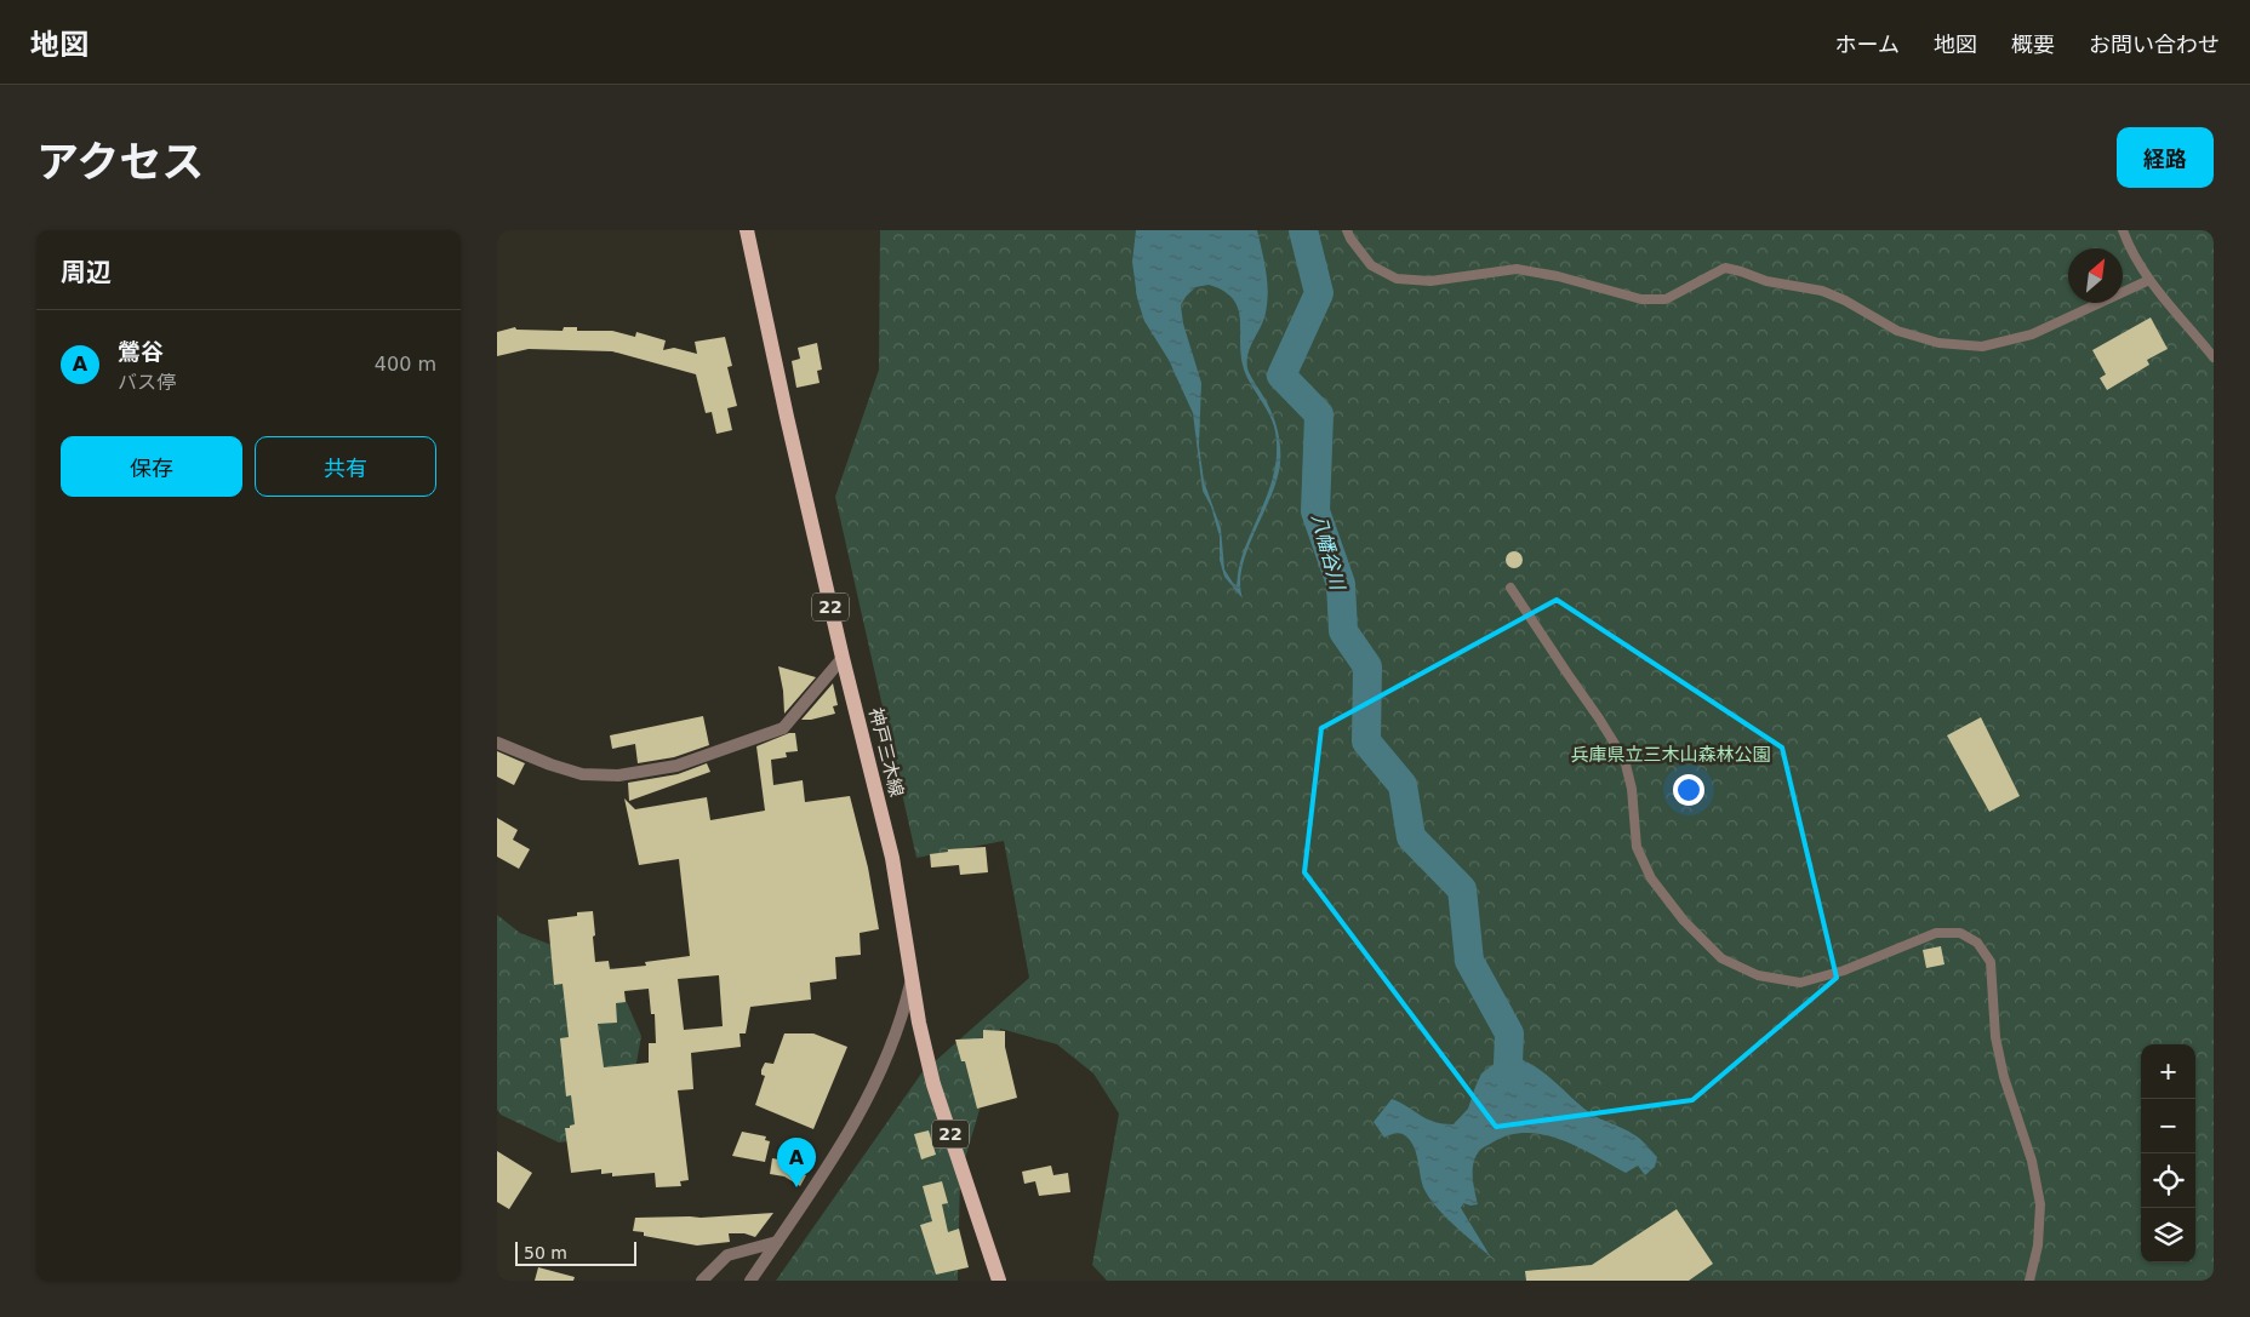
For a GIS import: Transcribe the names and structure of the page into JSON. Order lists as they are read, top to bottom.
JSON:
{
  "streets": {
    "main road": ["22", "神戸三木線"]
  },
  "water": ["八幡谷川"],
  "parks": ["兵庫県立三木山森林公園"],
  "scale_bar": "50 m",
  "north": "top right",
  "page": {
    "header": "地図",
    "nav": [
      "ホーム",
      "地図",
      "概要",
      "お問い合わせ"
    ],
    "title": "アクセス",
    "buttons": [
      "経路",
      ["保存", "共有"]
    ],
    "heading": "周辺",
    "list": [
      {
        "mark": "A",
        "name": "鶯谷",
        "note": "バス停",
        "value": "400 m"
      }
    ],
    "map_buttons": ["+", "−"],
    "pins": "A",
    "scale": "50 m"
  }
}
